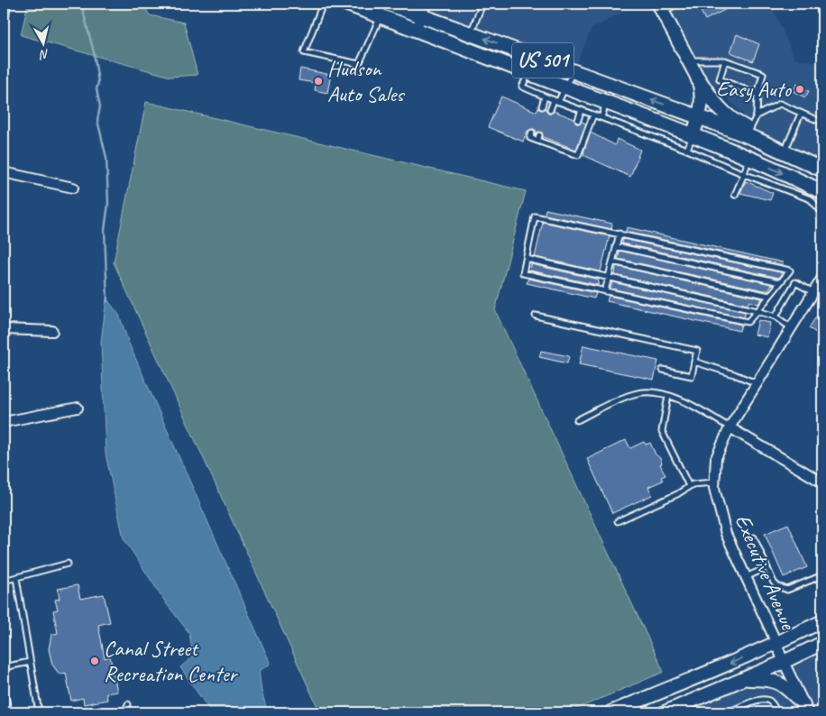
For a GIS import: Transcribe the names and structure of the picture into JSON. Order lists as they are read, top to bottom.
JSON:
{
  "streets": {
    "main road": ["US 501"],
    "street": ["Executive Avenue"]
  },
  "places": ["Hudson Auto Sales", "Easy Auto", "Canal Street Recreation Center"],
  "north": "bottom"
}
